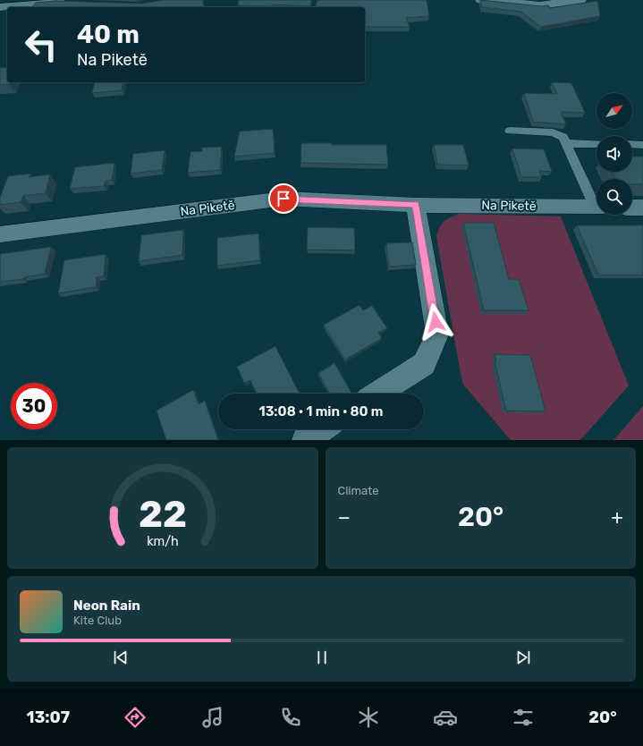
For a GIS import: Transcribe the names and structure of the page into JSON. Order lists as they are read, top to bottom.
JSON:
{
  "streets": {
    "street": ["Na Piketě"]
  },
  "north": "top right",
  "page": {
    "turn": ["40 m", "Na Piketě"],
    "limit": "30",
    "trip": "13:08 · 1 min · 80 m",
    "tile": "Climate",
    "heat": ["−", "20°", "+"],
    "song": ["Neon Rain", "Kite Club"],
    "tabs": ["13:07", "20°"],
    "gauge": ["22", "km/h"]
  }
}
